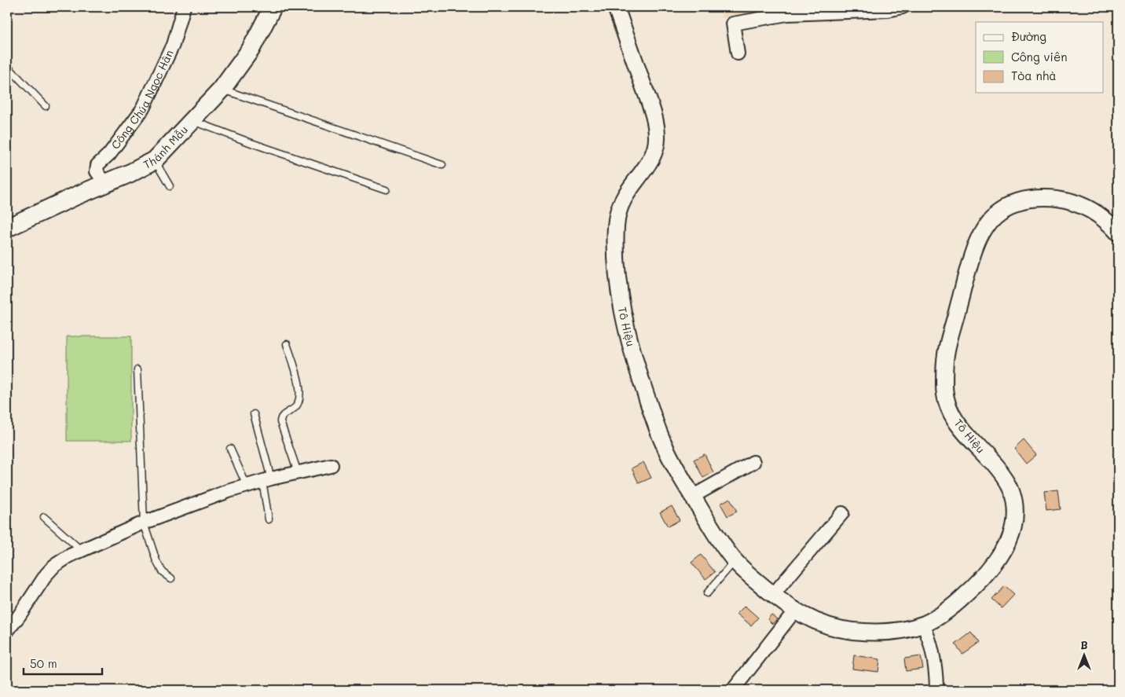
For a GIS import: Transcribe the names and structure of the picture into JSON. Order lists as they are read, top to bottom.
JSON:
{
  "streets": {
    "main road": ["Thánh Mẫu"],
    "street": ["Công Chúa Ngọc Hân", "Tô Hiệu"]
  },
  "crossings": [
    ["Công Chúa Ngọc Hân", "Thánh Mẫu"]
  ],
  "legend": ["Đường", "Công viên", "Tòa nhà"],
  "scale_bar": "50 m",
  "north": "top"
}
